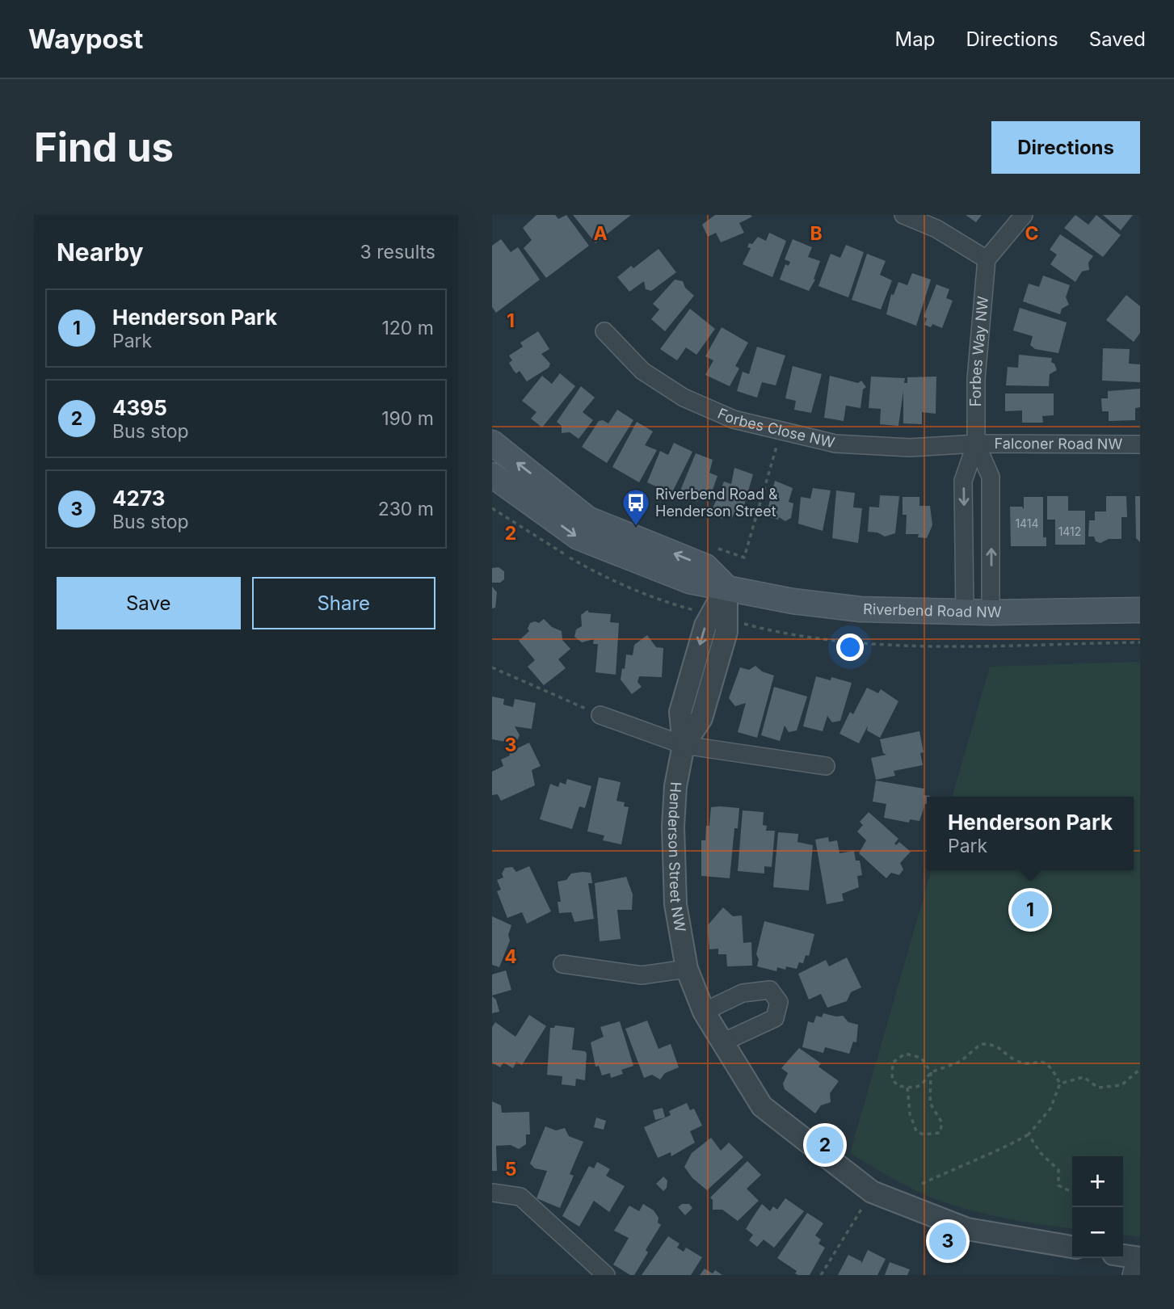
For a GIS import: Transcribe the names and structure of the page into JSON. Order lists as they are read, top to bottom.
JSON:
{
  "streets": {
    "main road": ["Riverbend Road NW"],
    "street": [
      "Forbes Way NW",
      "Forbes Close NW",
      "Falconer Road NW",
      "Henderson Street NW"
    ]
  },
  "crossings": [
    ["Forbes Way NW", "Forbes Close NW"],
    ["Forbes Way NW", "Falconer Road NW"],
    ["Forbes Way NW", "Riverbend Road NW"],
    ["Forbes Close NW", "Falconer Road NW"],
    ["Riverbend Road NW", "Henderson Street NW"]
  ],
  "places": {
    "bus stop": ["Riverbend Road & Henderson Street"]
  },
  "house_numbers": ["1414", "1412"],
  "page": {
    "header": "Waypost",
    "nav": ["Map", "Directions", "Saved"],
    "buttons": [
      "Directions",
      ["Save", "Share"]
    ],
    "title": "Find us",
    "heading": ["Nearby", "3 results"],
    "list": [
      {
        "mark": "1",
        "name": "Henderson Park",
        "note": "Park",
        "value": "120 m"
      },
      {
        "mark": "2",
        "name": "4395",
        "note": "Bus stop",
        "value": "190 m"
      },
      {
        "mark": "3",
        "name": "4273",
        "note": "Bus stop",
        "value": "230 m"
      }
    ],
    "popup": ["Henderson Park", "Park"],
    "pins": ["1", "2", "3"],
    "map_buttons": ["+", "−"]
  },
  "grid": {
    "columns": ["A", "B", "C"],
    "rows": [
      "1",
      "2",
      "3",
      "4",
      "5"
    ]
  }
}
